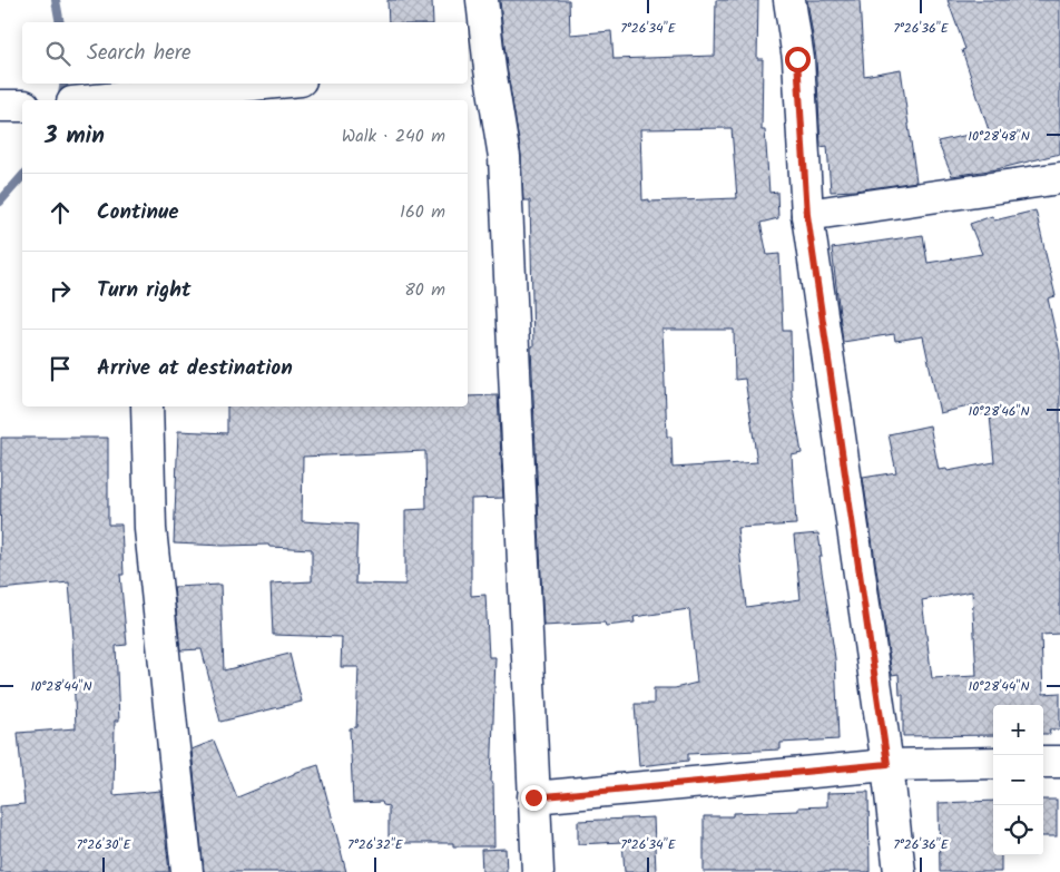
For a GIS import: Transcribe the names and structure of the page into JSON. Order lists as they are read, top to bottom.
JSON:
{
  "page": {
    "search": "Search here",
    "heading": ["3 min", "Walk · 240 m"],
    "list": [
      ["Continue", "160 m"],
      ["Turn right", "80 m"],
      "Arrive at destination"
    ],
    "map_buttons": ["+", "−"]
  },
  "coordinates": [
    "7°26'34\"E",
    "7°26'36\"E",
    "10°28'48\"N",
    "10°28'46\"N",
    "10°28'44\"N",
    "7°26'30\"E",
    "7°26'32\"E"
  ]
}
